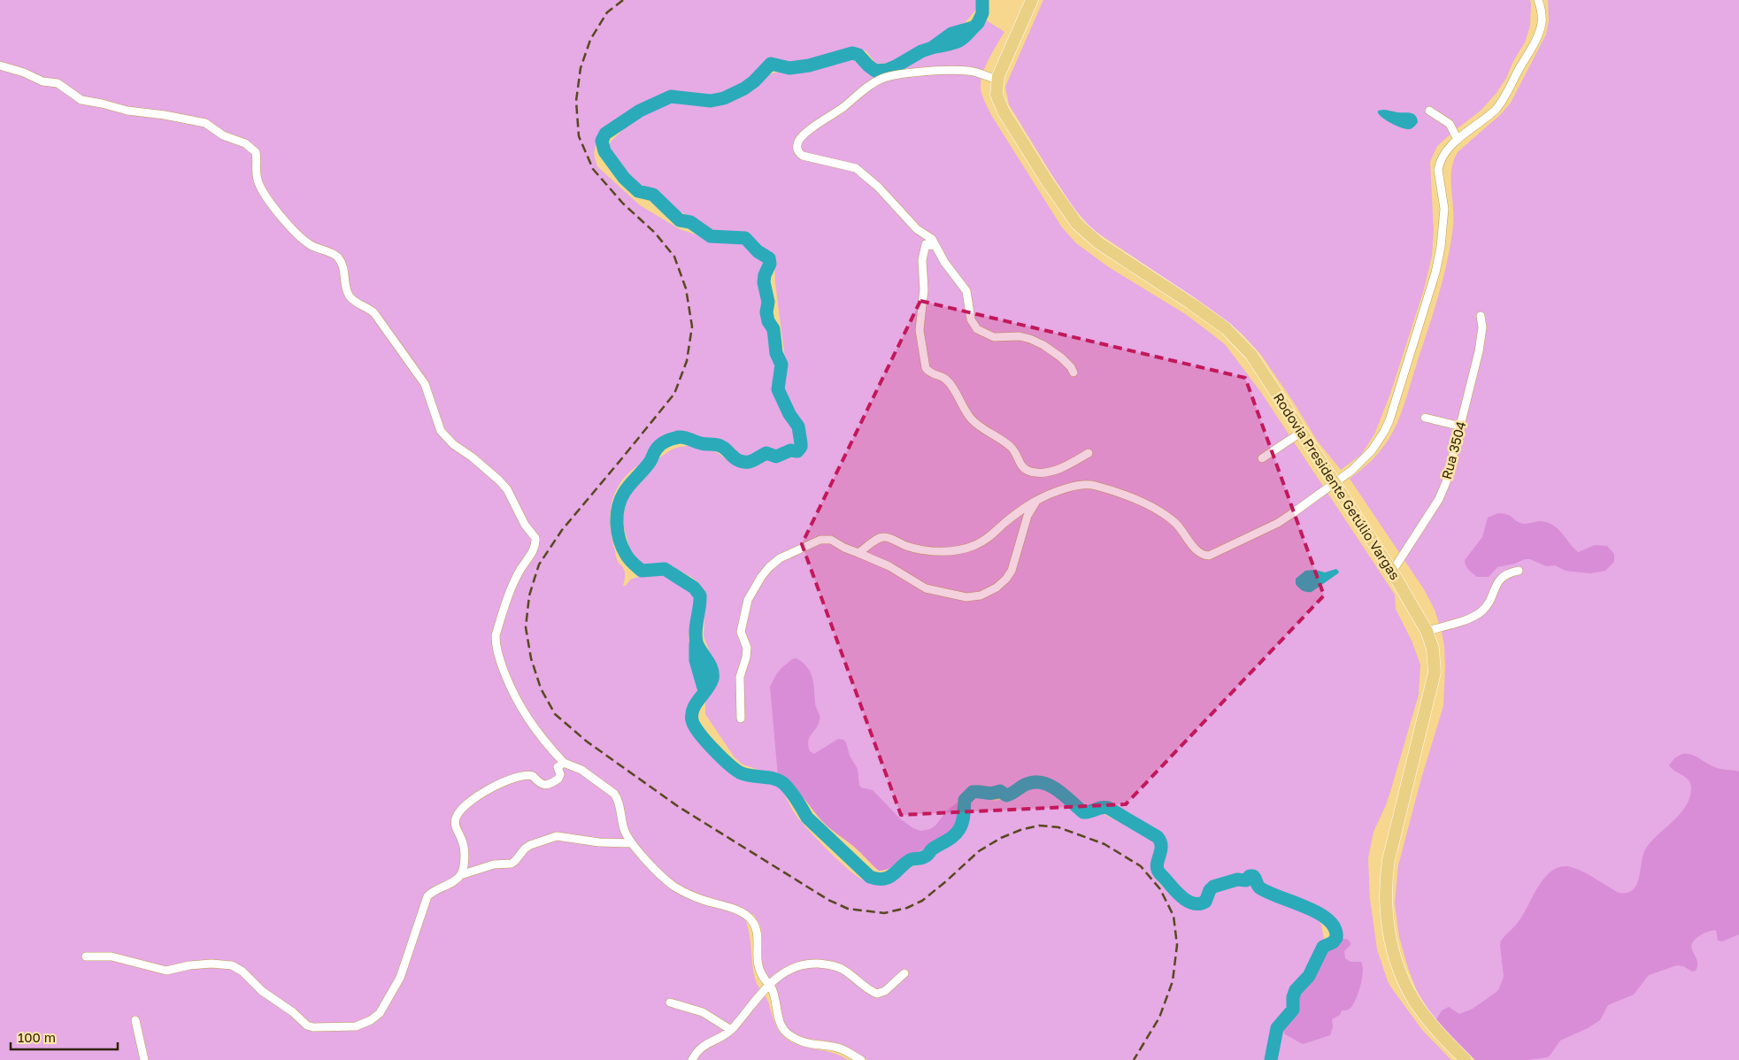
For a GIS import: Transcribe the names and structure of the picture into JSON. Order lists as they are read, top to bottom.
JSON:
{
  "streets": {
    "main road": ["Rodovia Presidente Getúlio Vargas"],
    "street": ["Rua 3504"]
  },
  "crossings": [
    ["Rua 3504", "Rodovia Presidente Getúlio Vargas"]
  ],
  "scale_bar": "100 m"
}
